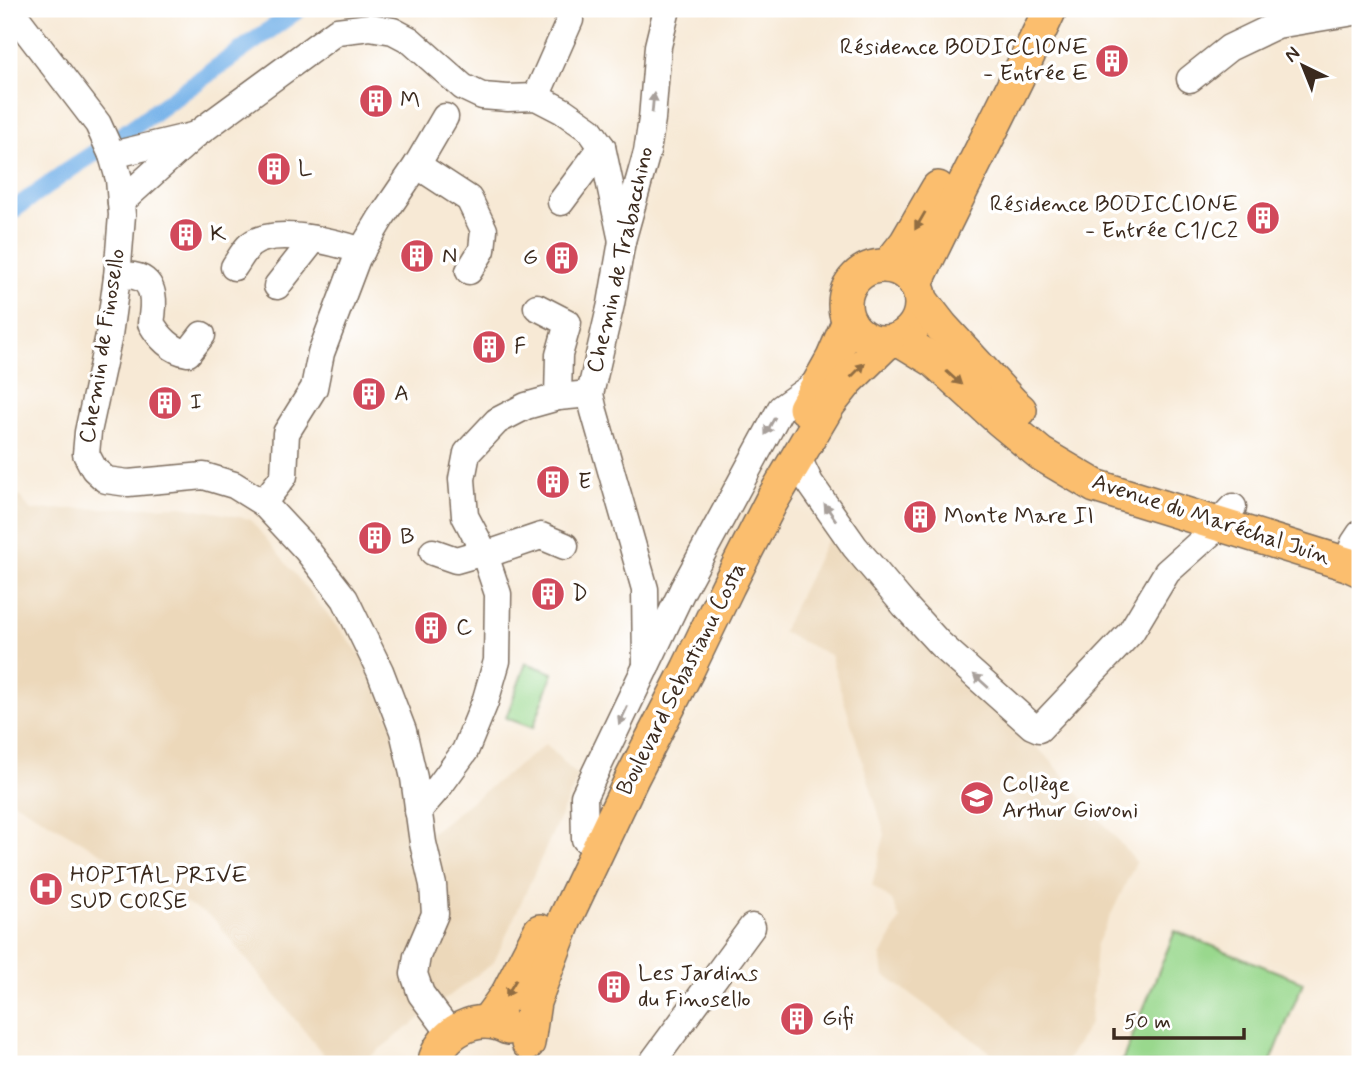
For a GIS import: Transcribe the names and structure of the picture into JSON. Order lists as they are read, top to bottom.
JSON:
{
  "streets": {
    "main road": ["Avenue du Maréchal Juin", "Boulevard Sebastianu Costa"],
    "street": ["Chemin de Trabacchino", "Chemin de Finosello"]
  },
  "crossings": [
    ["Avenue du Maréchal Juin", "Boulevard Sebastianu Costa"]
  ],
  "places": {
    "building": [
      "Résidence BODICCIONE - Entrée E",
      "M",
      "L",
      "Résidence BODICCIONE - Entrée C1/C2",
      "K",
      "N",
      "G",
      "F",
      "A",
      "I",
      "E",
      "Monte Mare II",
      "B",
      "D",
      "C",
      "Les Jardins du Finosello",
      "Gifi"
    ],
    "school or university": ["Collège Arthur Giovoni"],
    "hospital": ["HOPITAL PRIVE SUD CORSE"]
  },
  "scale_bar": "50 m",
  "north": "top left"
}
